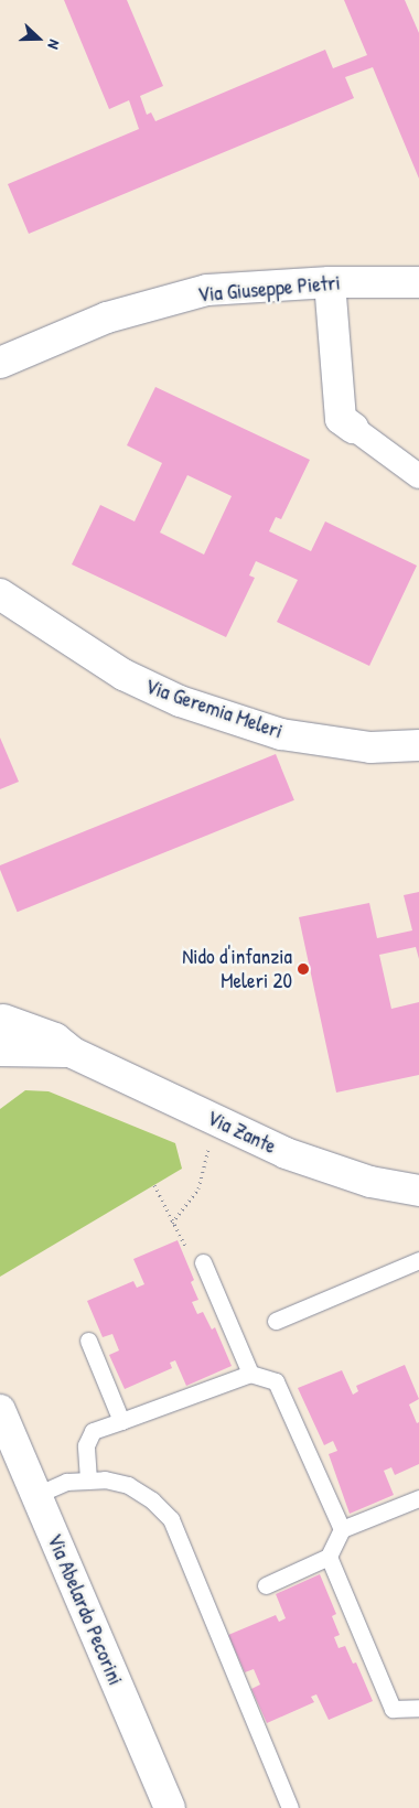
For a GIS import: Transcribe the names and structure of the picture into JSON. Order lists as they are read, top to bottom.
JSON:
{
  "streets": {
    "street": [
      "Via Giuseppe Pietri",
      "Via Geremia Meleri",
      "Via Zante",
      "Via Abelardo Pecorini"
    ]
  },
  "places": ["Nido d'infanzia Meleri 20"],
  "north": "right"
}
